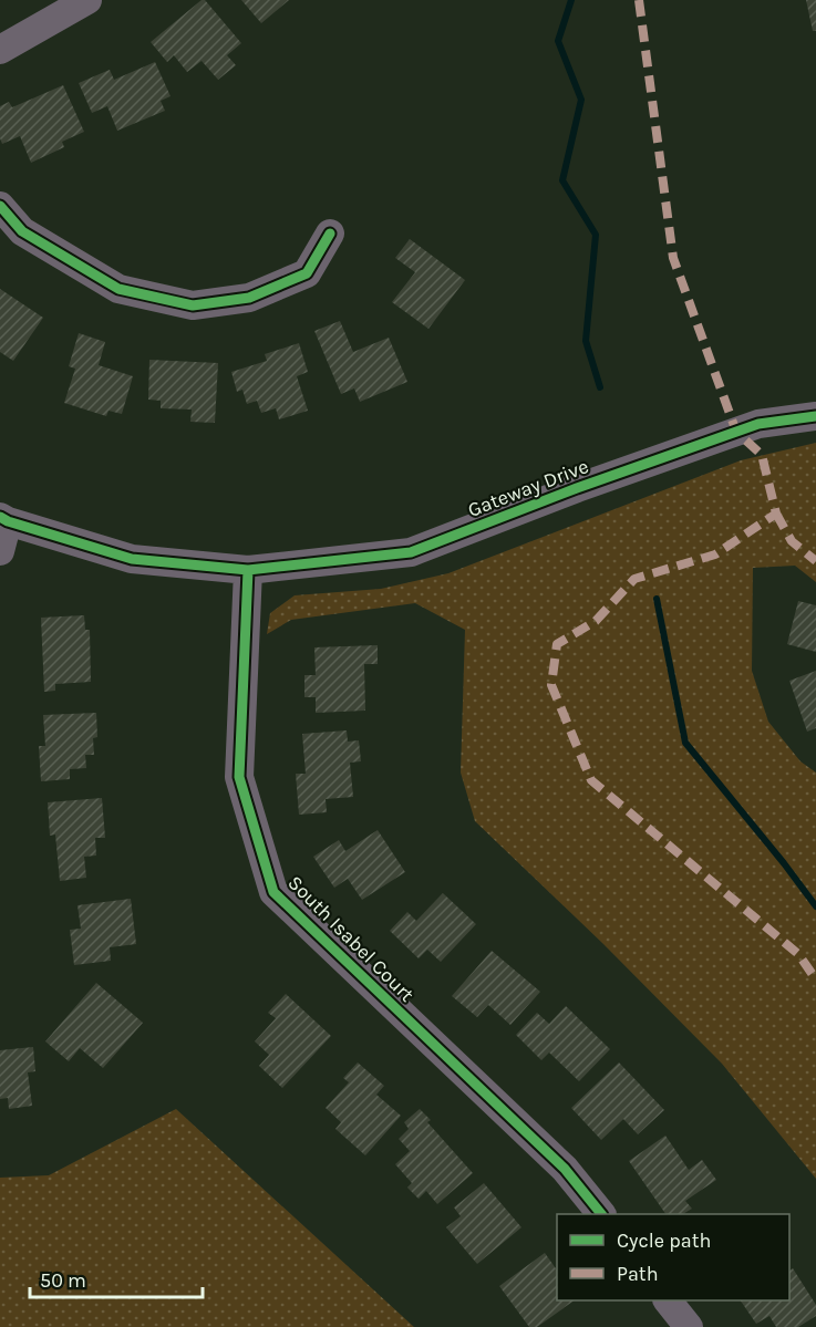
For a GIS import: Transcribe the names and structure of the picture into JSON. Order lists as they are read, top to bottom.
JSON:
{
  "streets": {
    "street": ["Gateway Drive", "South Isabel Court"]
  },
  "crossings": [
    ["Gateway Drive", "South Isabel Court"]
  ],
  "legend": ["Cycle path", "Path"],
  "scale_bar": "50 m"
}
